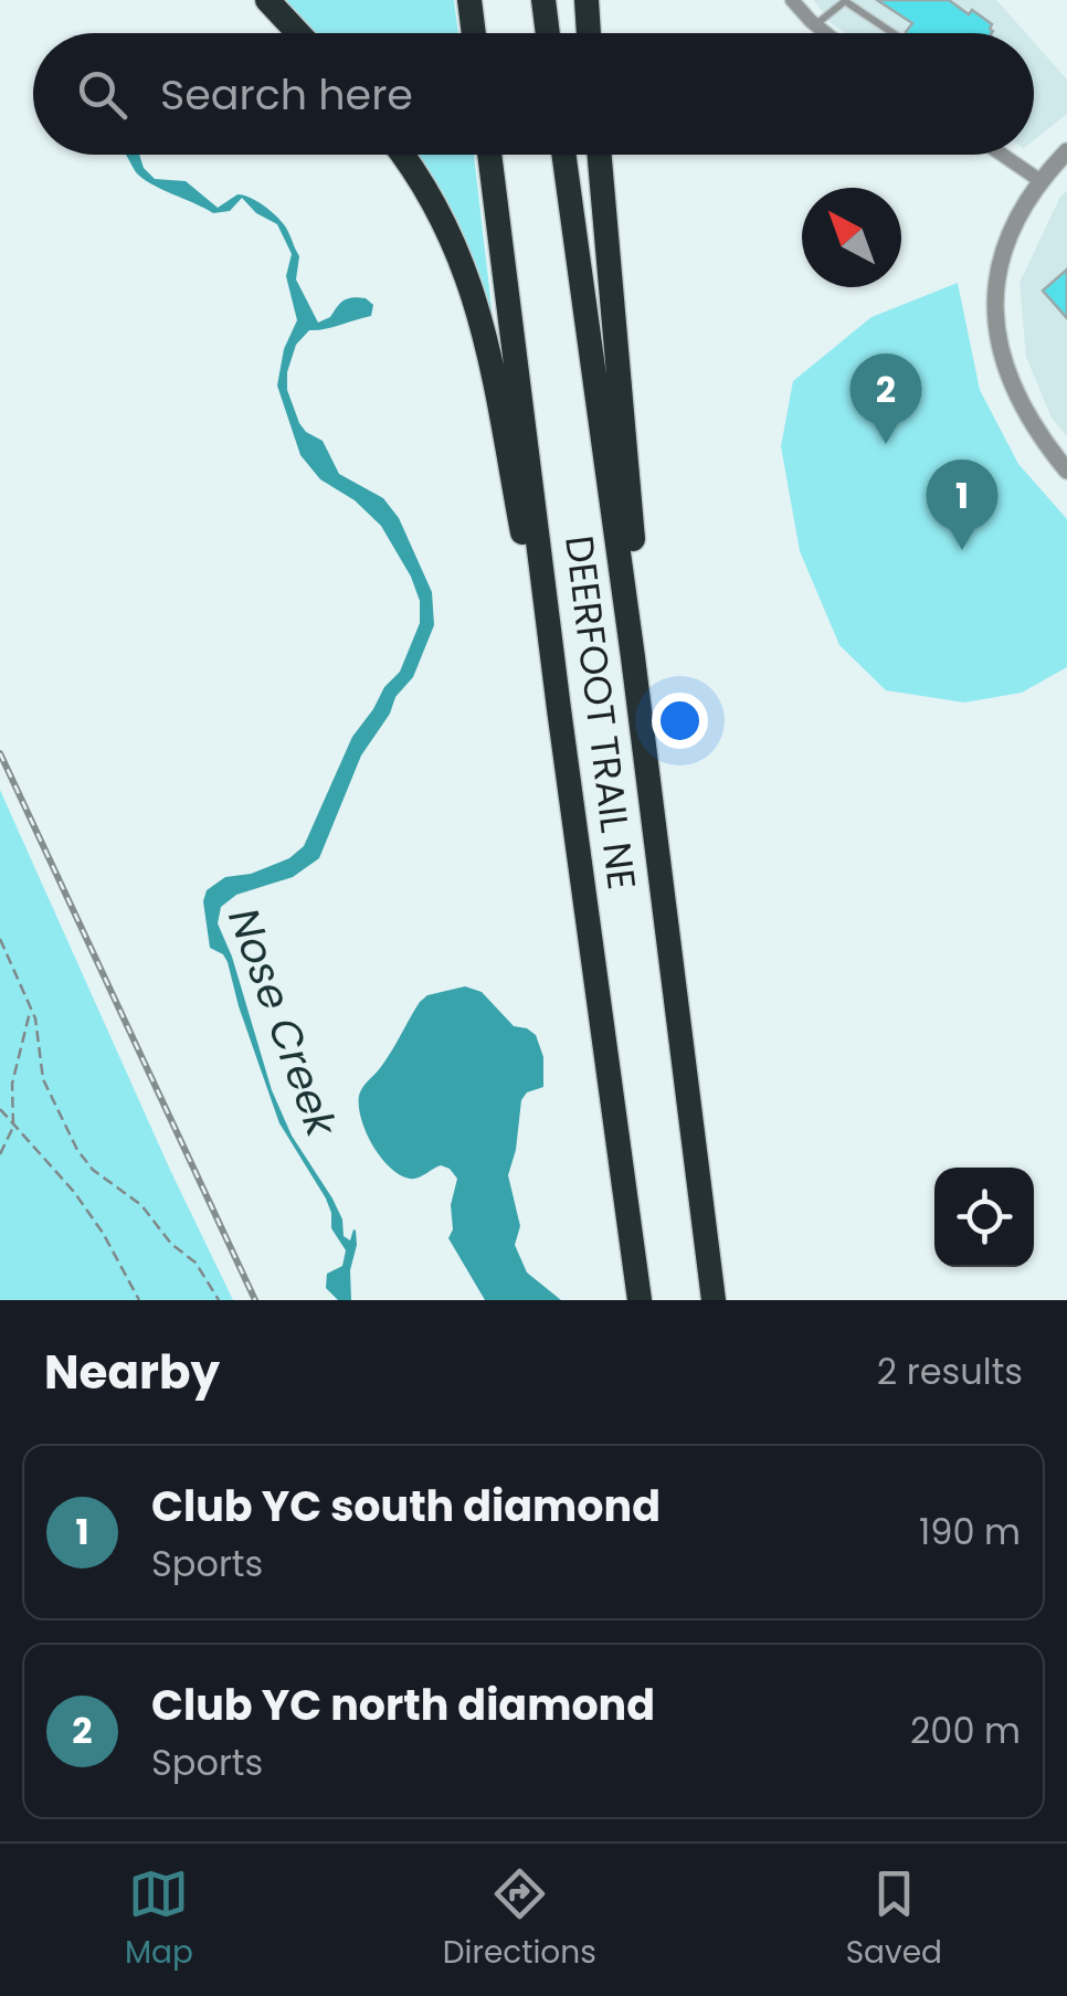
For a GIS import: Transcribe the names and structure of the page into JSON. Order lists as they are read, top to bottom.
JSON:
{
  "streets": {
    "highway": ["DEERFOOT TRAIL NE"]
  },
  "water": ["Nose Creek"],
  "north": "top left",
  "page": {
    "search": "Search here",
    "pins": ["2", "1"],
    "heading": ["Nearby", "2 results"],
    "list": [
      {
        "mark": "1",
        "name": "Club YC south diamond",
        "note": "Sports",
        "value": "190 m"
      },
      {
        "mark": "2",
        "name": "Club YC north diamond",
        "note": "Sports",
        "value": "200 m"
      }
    ],
    "nav": ["Map", "Directions", "Saved"]
  }
}
